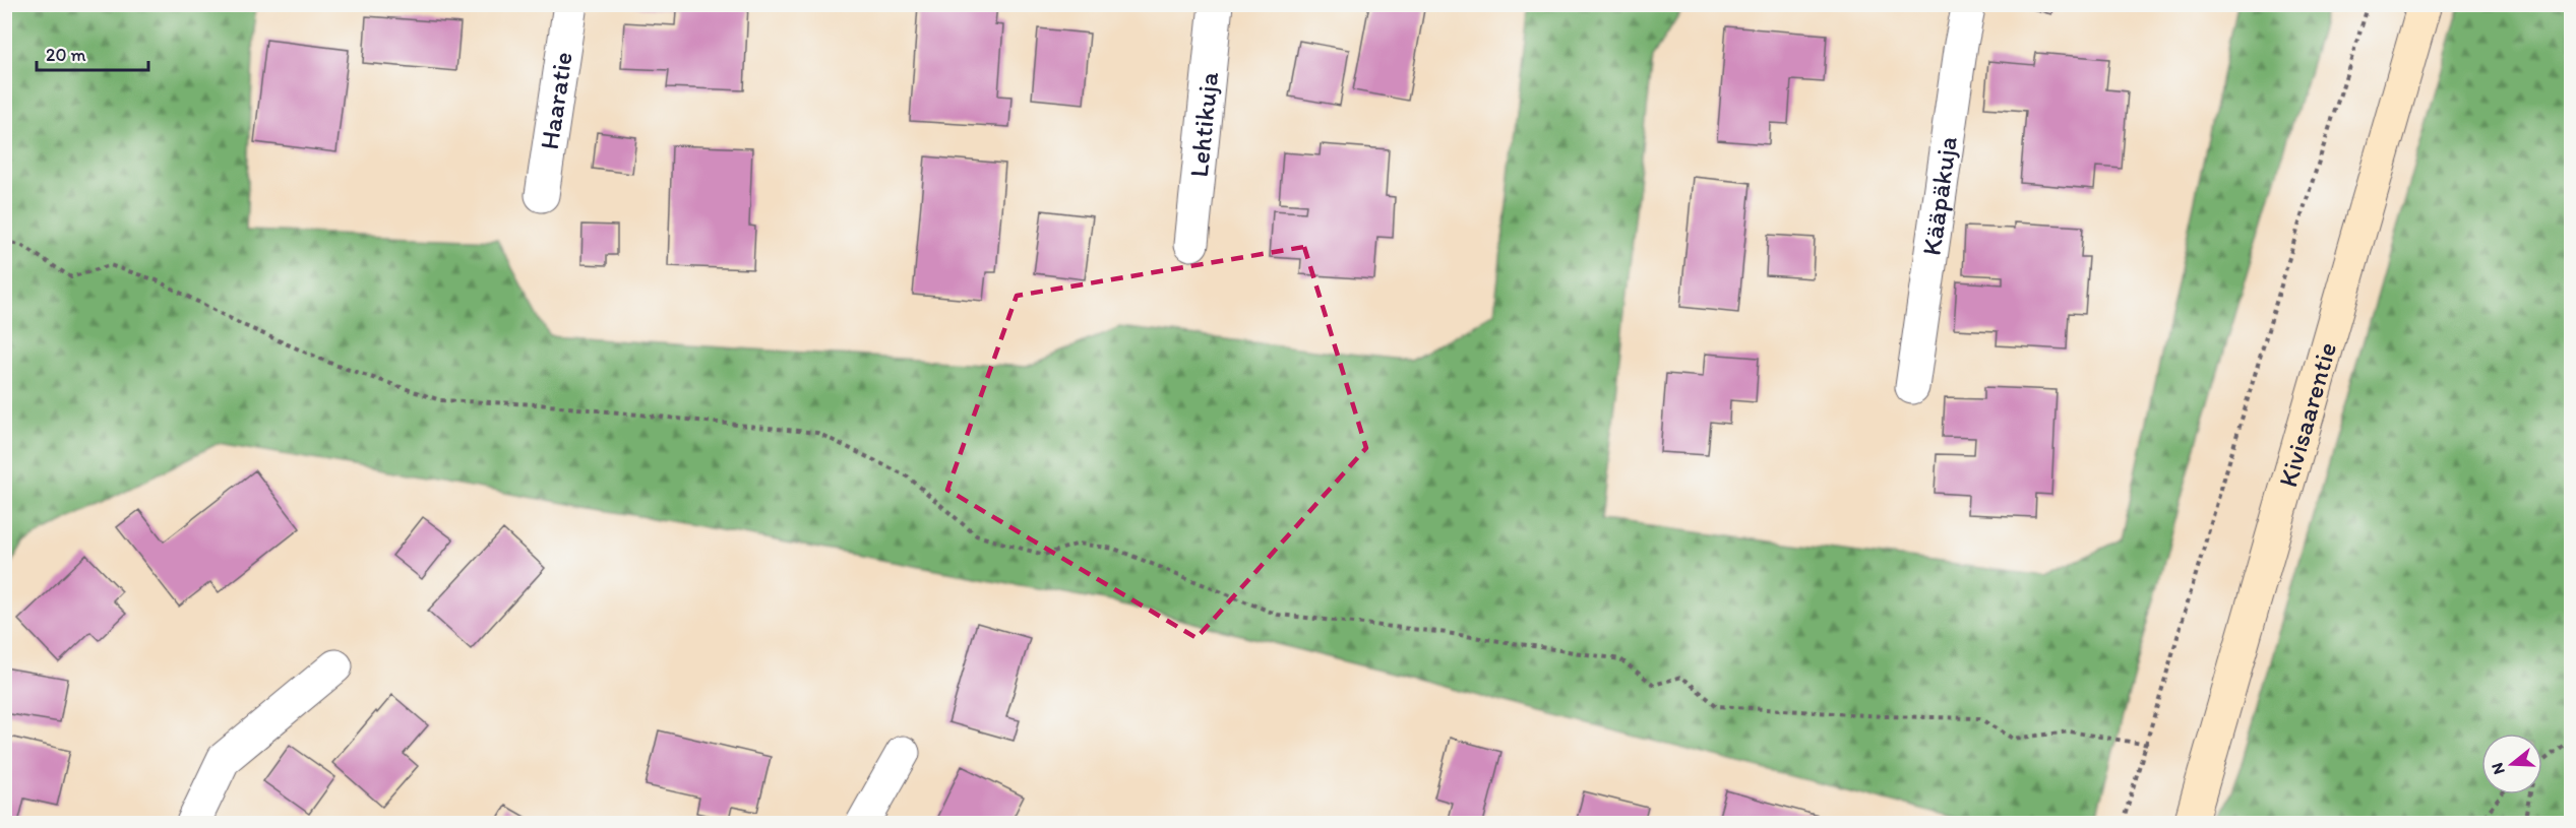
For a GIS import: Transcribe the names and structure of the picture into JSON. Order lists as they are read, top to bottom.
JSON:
{
  "streets": {
    "street": [
      "Haaratie",
      "Lehtikuja",
      "Kääpäkuja",
      "Kivisaarentie"
    ]
  },
  "scale_bar": "20 m",
  "north": "left"
}
